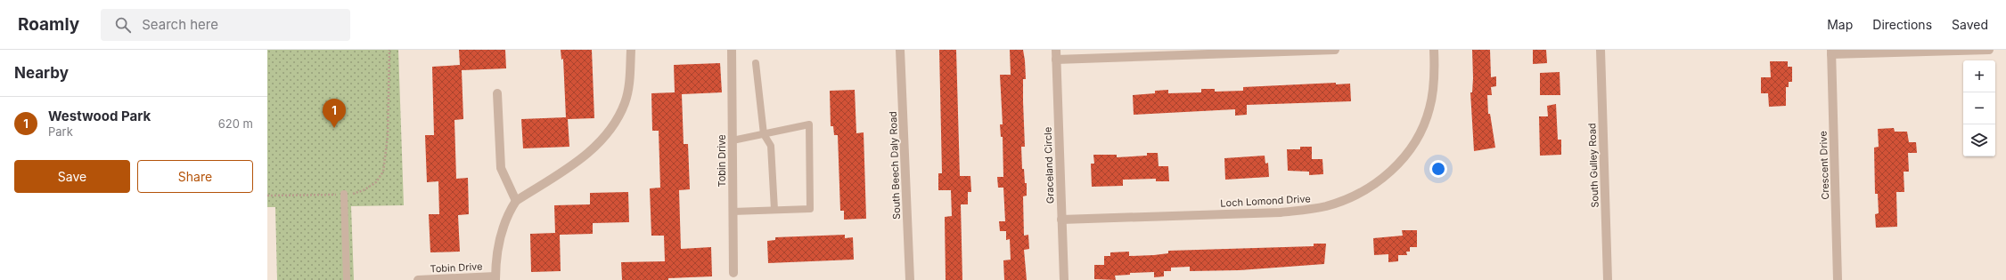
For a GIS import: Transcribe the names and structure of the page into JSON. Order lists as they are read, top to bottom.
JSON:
{
  "streets": {
    "street": [
      "Tobin Drive",
      "South Beech Daly Road",
      "Graceland Circle",
      "South Gulley Road",
      "Crescent Drive",
      "Loch Lomond Drive"
    ]
  },
  "crossings": [
    ["Graceland Circle", "Loch Lomond Drive"]
  ],
  "page": {
    "header": "Roamly",
    "search": "Search here",
    "nav": ["Map", "Directions", "Saved"],
    "heading": "Nearby",
    "map_buttons": ["+", "−"],
    "list": [
      {
        "mark": "1",
        "name": "Westwood Park",
        "note": "Park",
        "value": "620 m"
      }
    ],
    "pins": "1",
    "buttons": ["Save", "Share"]
  }
}
